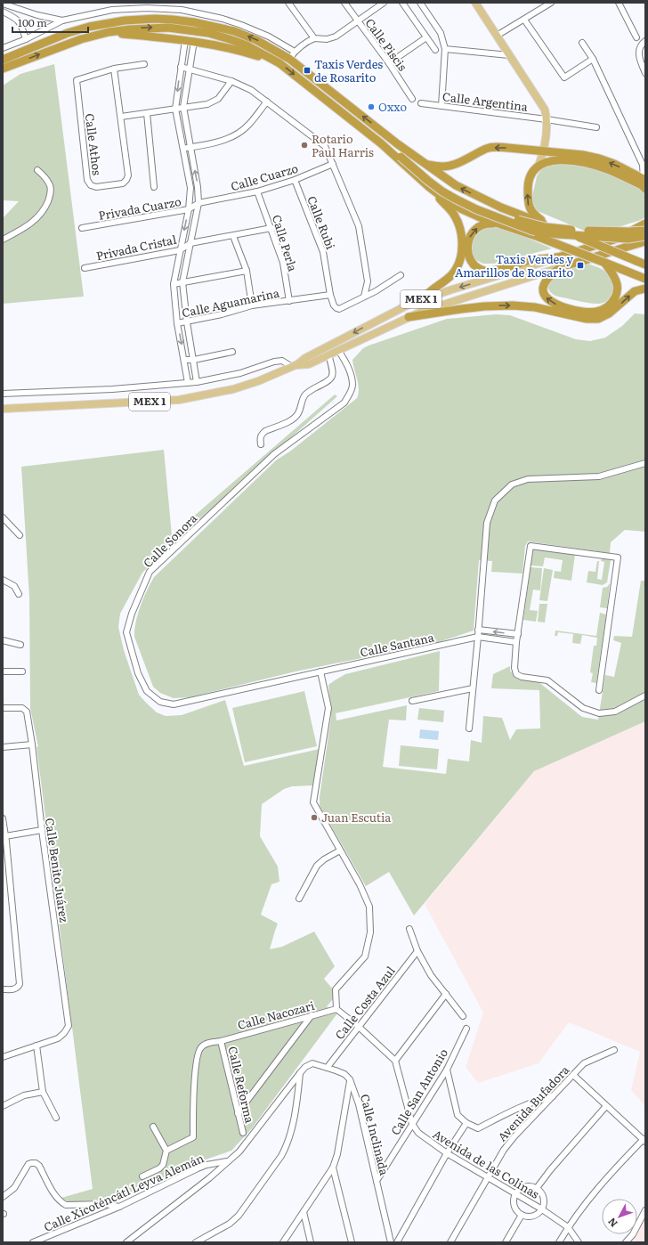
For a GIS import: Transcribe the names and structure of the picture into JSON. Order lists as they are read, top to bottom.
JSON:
{
  "streets": {
    "highway": ["MEX 1"],
    "street": [
      "Calle Piscis",
      "Calle Argentina",
      "Calle Athos",
      "Calle Cuarzo",
      "Privada Cuarzo",
      "Calle Rubi",
      "Calle Perla",
      "Privada Cristal",
      "Calle Aguamarina",
      "Calle Sonora",
      "Calle Santana",
      "Calle Benito Juárez",
      "Calle Costa Azul",
      "Calle Nacozari",
      "Calle Reforma",
      "Calle San Antonio",
      "Avenida Bufadora",
      "Calle Inclinada",
      "Avenida de las Colinas",
      "Calle Xicoténcátl Leyva Alemán"
    ]
  },
  "crossings": [
    ["Calle Cuarzo", "Privada Cuarzo"],
    ["Calle Cuarzo", "Calle Rubi"],
    ["Calle Cuarzo", "Calle Perla"],
    ["Calle Rubi", "Calle Aguamarina"],
    ["Calle Perla", "Calle Aguamarina"],
    ["MEX 1", "Calle Sonora"],
    ["Calle Sonora", "Calle Santana"],
    ["Calle Nacozari", "Calle Reforma"],
    ["Calle San Antonio", "Calle Inclinada"],
    ["Calle San Antonio", "Avenida de las Colinas"],
    ["Avenida Bufadora", "Avenida de las Colinas"]
  ],
  "places": {
    "transit": ["Taxis Verdes de Rosarito", "Taxis Verdes y Amarillos de Rosarito"],
    "other": ["Oxxo", "Rotario Paul Harris", "Juan Escutia"]
  },
  "scale_bar": "100 m",
  "north": "bottom left"
}
